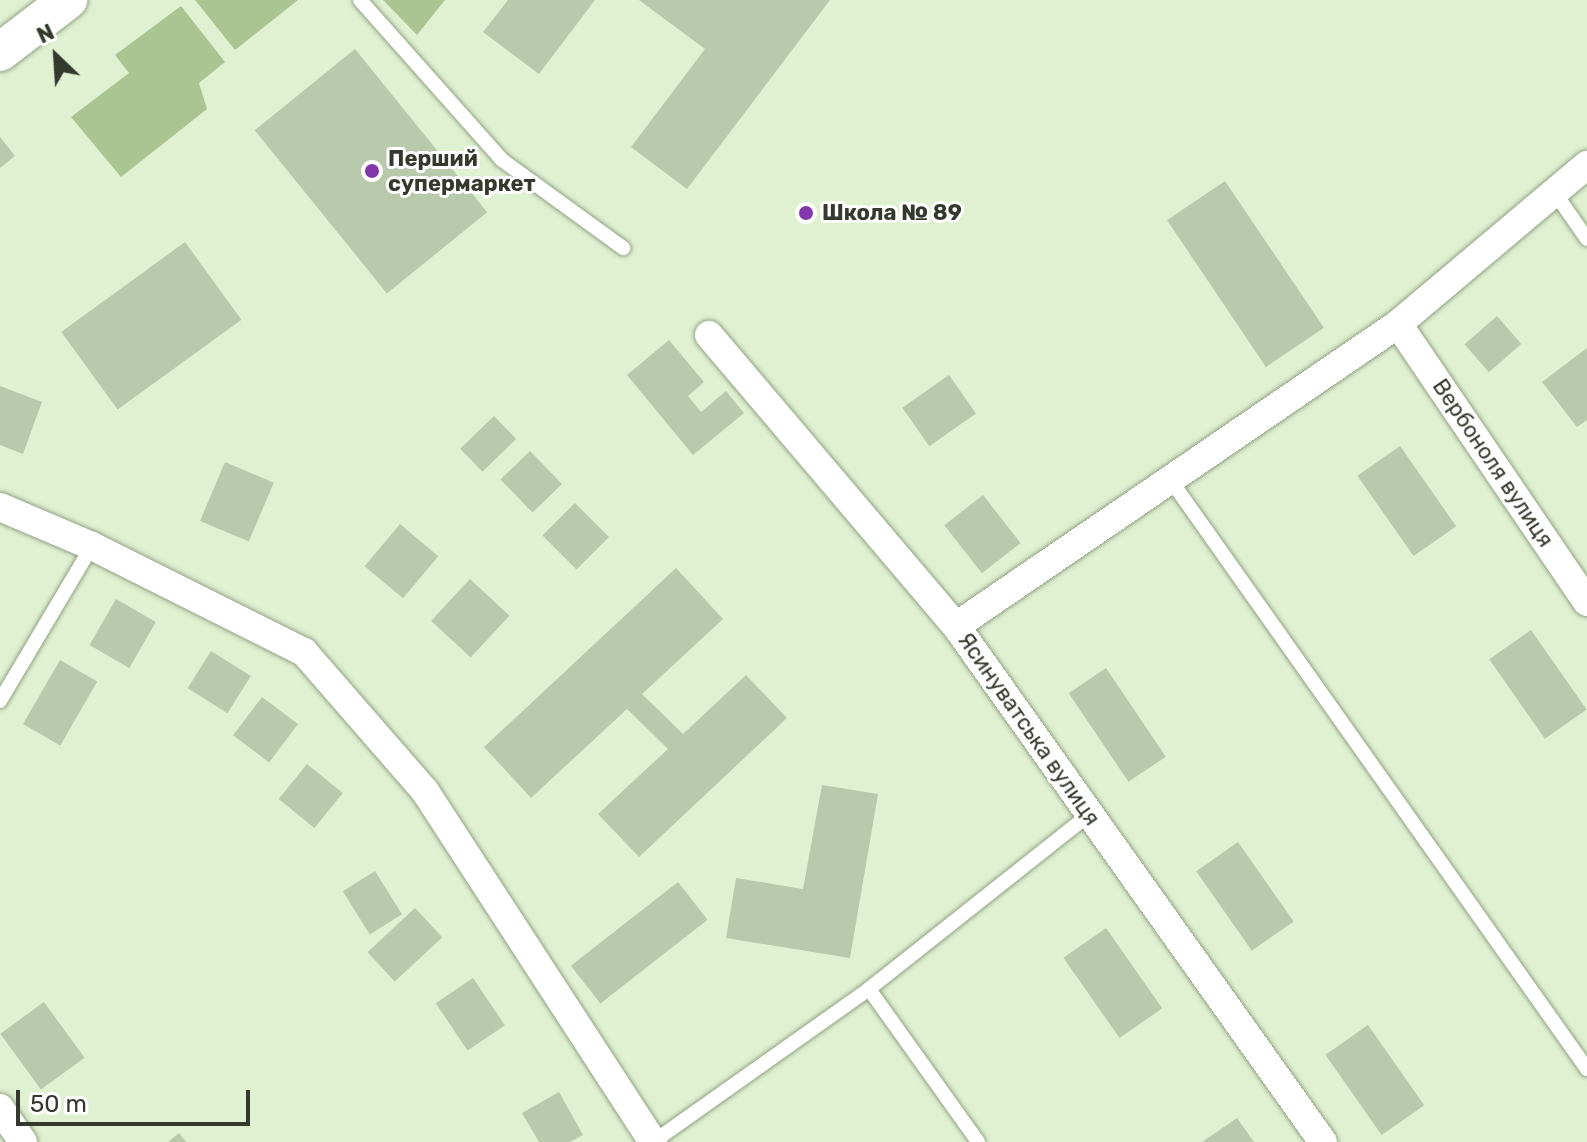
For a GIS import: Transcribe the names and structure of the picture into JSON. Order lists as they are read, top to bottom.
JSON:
{
  "streets": {
    "street": ["Вербоноля вулиця", "Ясинуватська вулиця"]
  },
  "places": ["Перший супермаркет", "Школа № 89"],
  "scale_bar": "50 m",
  "north": "top left"
}
